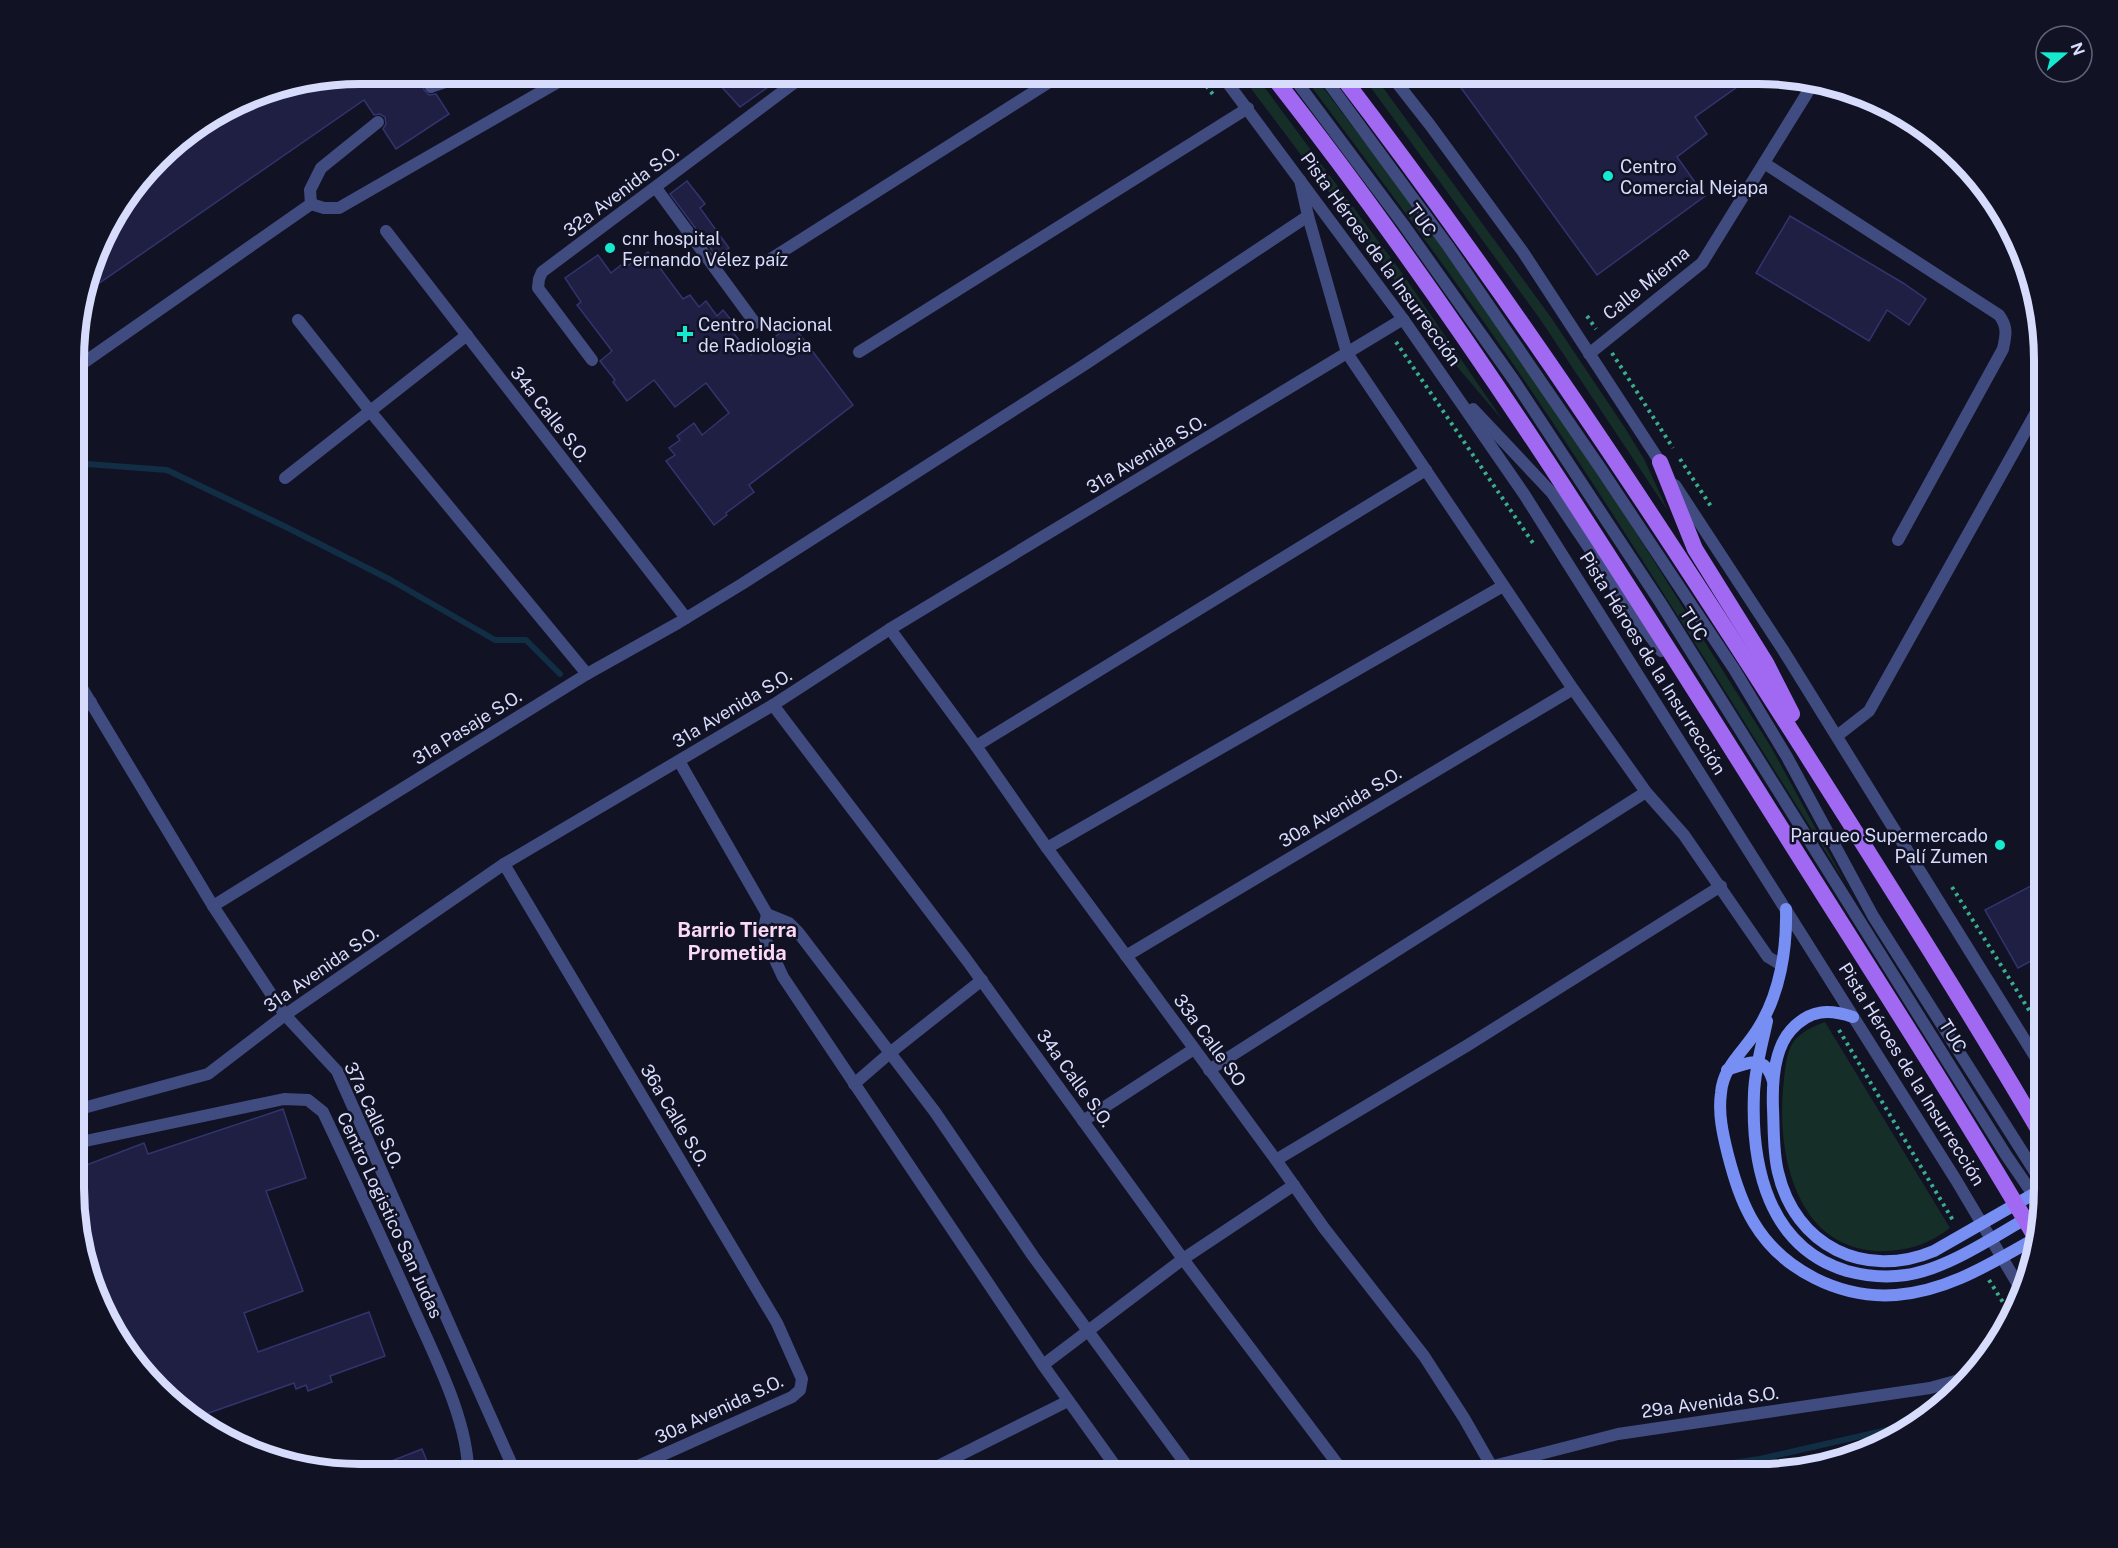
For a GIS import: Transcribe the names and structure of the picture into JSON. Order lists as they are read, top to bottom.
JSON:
{
  "streets": {
    "main road": ["Pista Héroes de la Insurrección"],
    "street": [
      "32a Avenida S.O.",
      "TUC",
      "Calle Mierna",
      "34a Calle S.O.",
      "31a Avenida S.O.",
      "31a Pasaje S.O.",
      "30a Avenida S.O.",
      "33a Calle SO",
      "37a Calle S.O.",
      "36a Calle S.O.",
      "Centro Logistico San Judas",
      "29a Avenida S.O."
    ]
  },
  "crossings": [
    ["Pista Héroes de la Insurrección", "31a Avenida S.O."],
    ["34a Calle S.O.", "31a Avenida S.O."],
    ["34a Calle S.O.", "31a Pasaje S.O."],
    ["31a Avenida S.O.", "33a Calle SO"],
    ["31a Avenida S.O.", "37a Calle S.O."],
    ["31a Avenida S.O.", "36a Calle S.O."],
    ["31a Pasaje S.O.", "37a Calle S.O."],
    ["30a Avenida S.O.", "33a Calle SO"],
    ["30a Avenida S.O.", "36a Calle S.O."]
  ],
  "districts": ["Barrio Tierra Prometida"],
  "places": {
    "other": ["Centro Comercial Nejapa", "cnr hospital Fernando Vélez paíz", "Parqueo Supermercado Palí Zumen"],
    "health": ["Centro Nacional de Radiologia"]
  },
  "north": "right"
}
